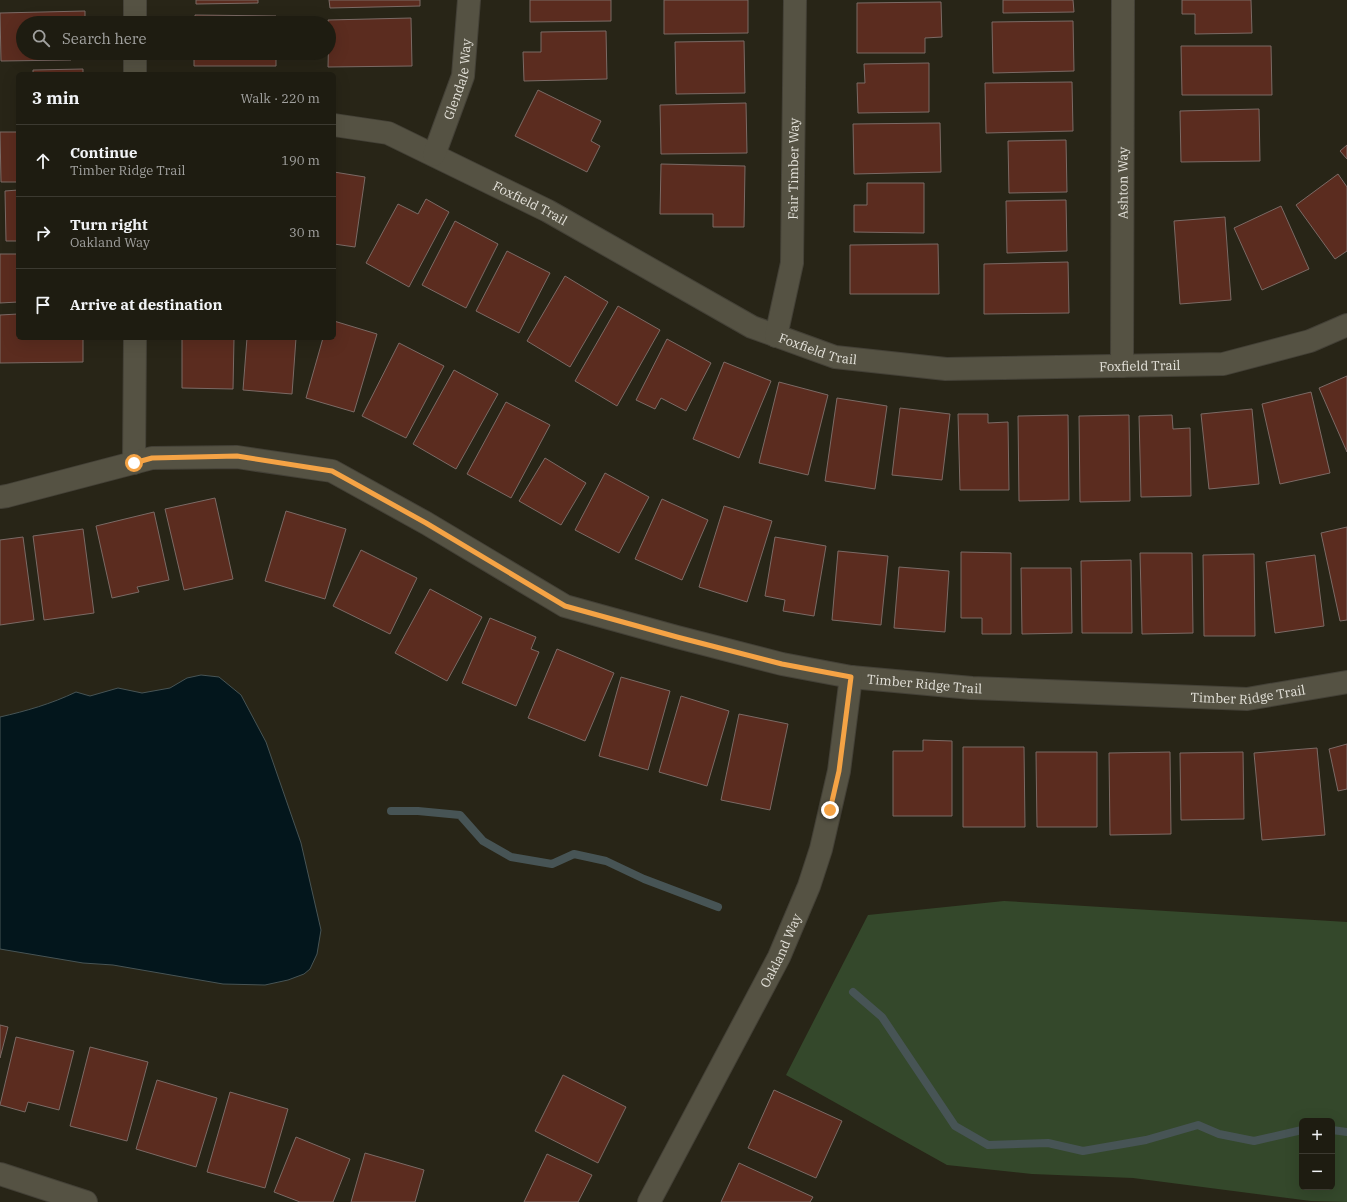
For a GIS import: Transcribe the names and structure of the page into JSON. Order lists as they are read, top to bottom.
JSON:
{
  "streets": {
    "street": [
      "Glendale Way",
      "Fair Timber Way",
      "Ashton Way",
      "Foxfield Trail",
      "Timber Ridge Trail",
      "Oakland Way"
    ]
  },
  "crossings": [
    ["Glendale Way", "Foxfield Trail"],
    ["Fair Timber Way", "Foxfield Trail"],
    ["Ashton Way", "Foxfield Trail"],
    ["Timber Ridge Trail", "Oakland Way"]
  ],
  "page": {
    "search": "Search here",
    "heading": ["3 min", "Walk · 220 m"],
    "list": [
      ["Continue", "Timber Ridge Trail", "190 m"],
      ["Turn right", "Oakland Way", "30 m"],
      "Arrive at destination"
    ],
    "map_buttons": ["+", "−"]
  }
}
